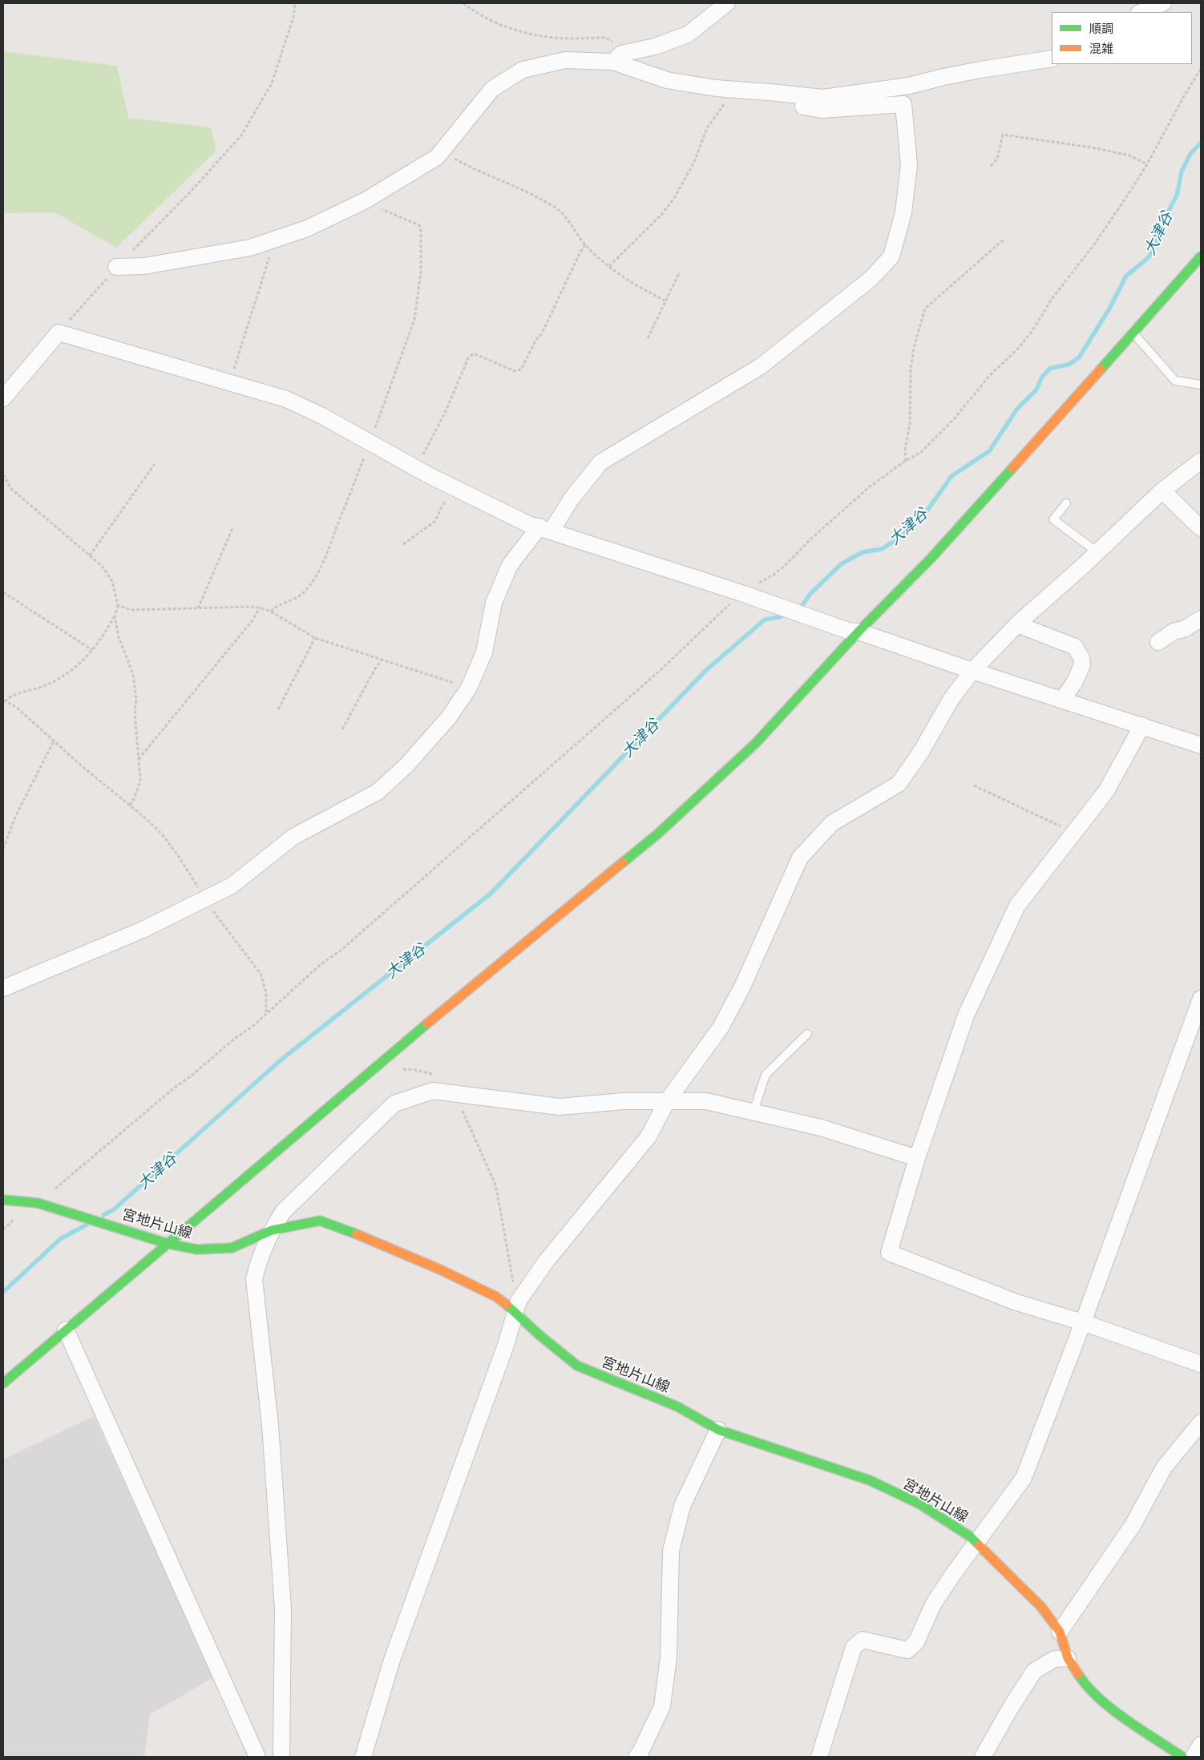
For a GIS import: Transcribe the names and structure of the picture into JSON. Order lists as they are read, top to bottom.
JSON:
{
  "streets": {
    "street": ["宮地片山線"]
  },
  "water": ["大津谷"],
  "legend": ["順調", "混雑"]
}
